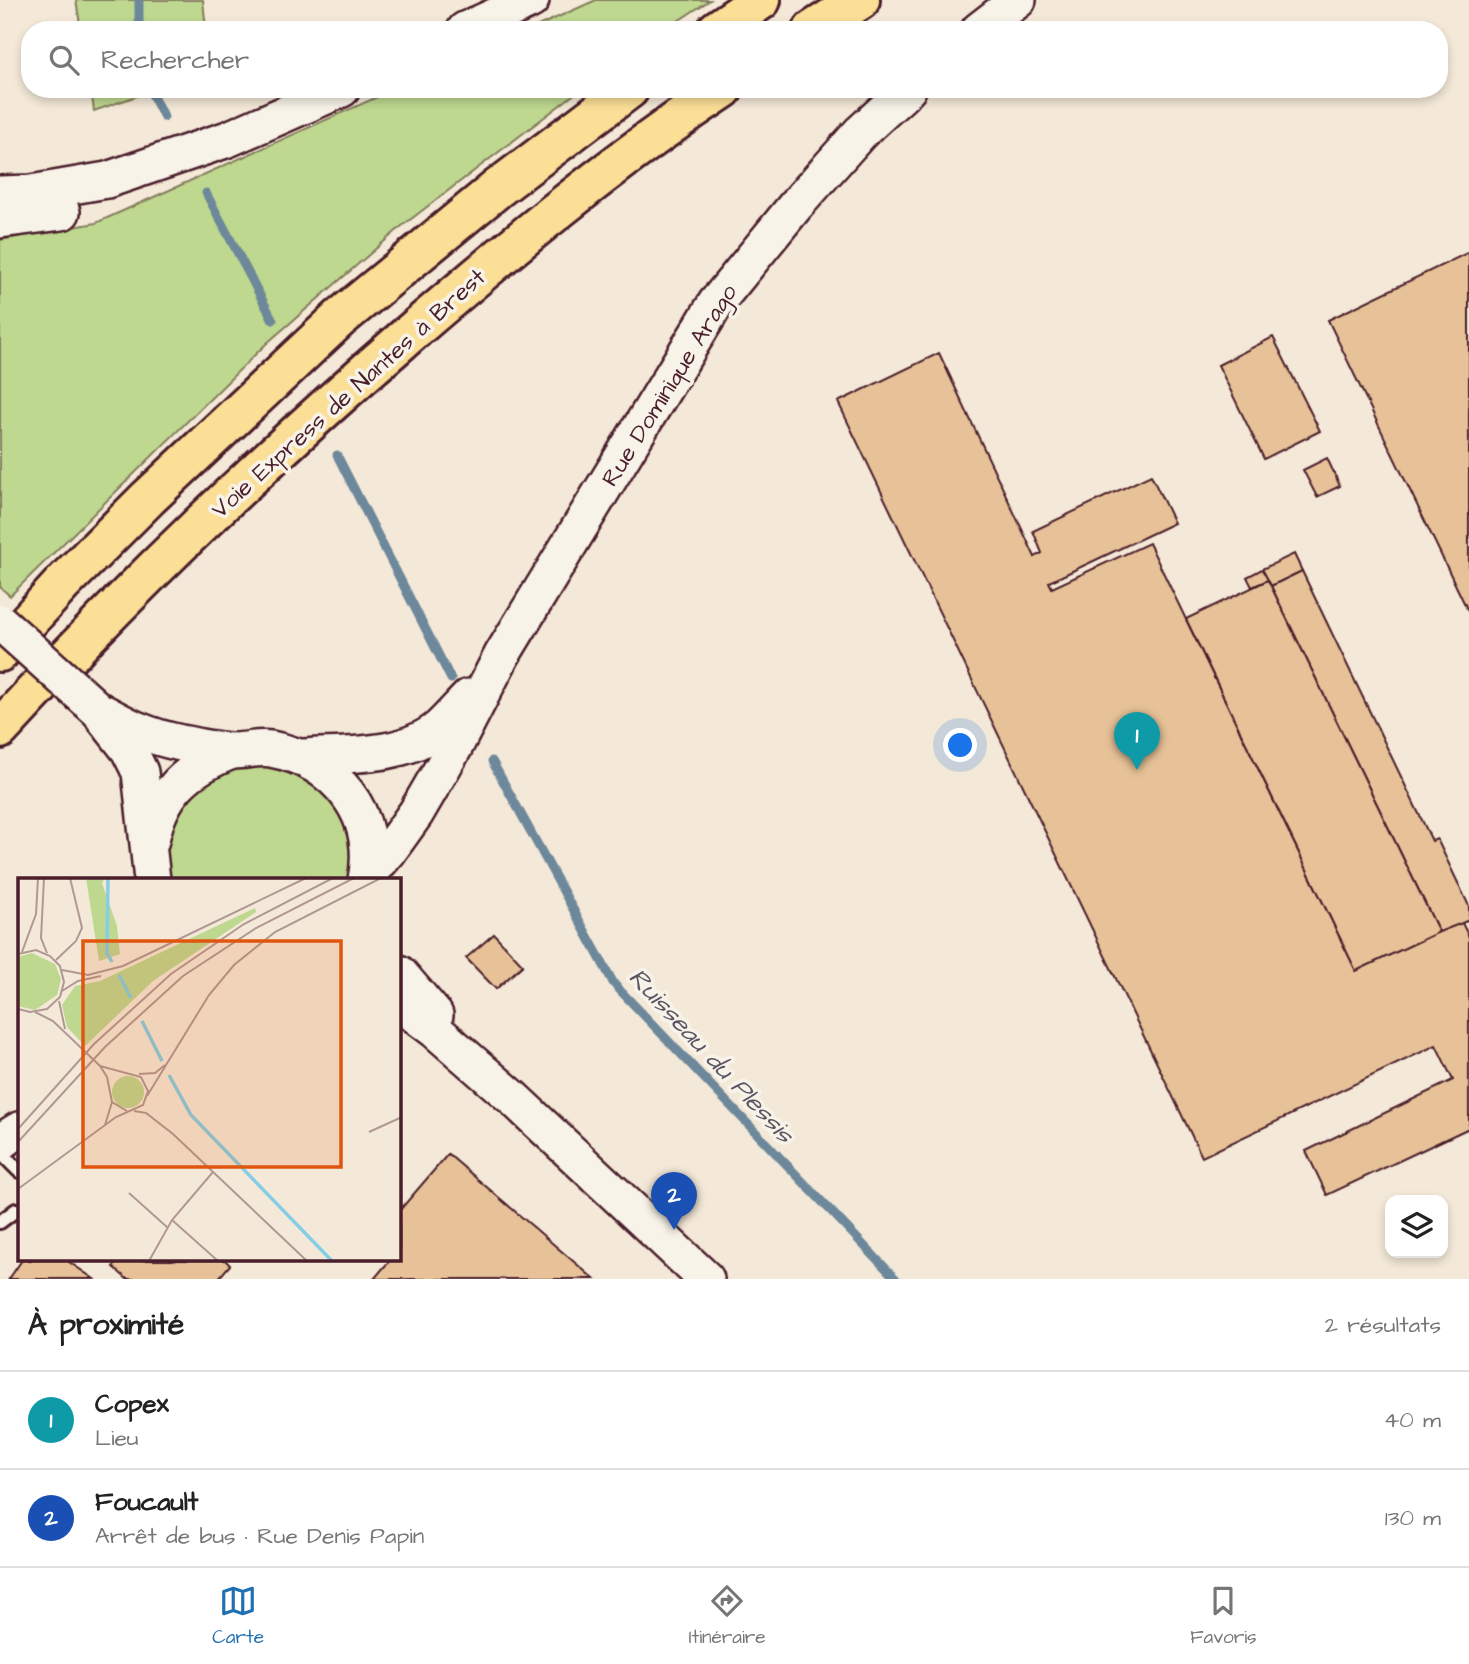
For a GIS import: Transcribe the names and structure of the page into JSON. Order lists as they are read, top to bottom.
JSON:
{
  "streets": {
    "highway": ["Voie Express de Nantes à Brest"],
    "street": ["Rue Dominique Arago"]
  },
  "water": ["Ruisseau du Plessis"],
  "page": {
    "search": "Rechercher",
    "pins": ["1", "2"],
    "heading": ["À proximité", "2 résultats"],
    "list": [
      {
        "mark": "1",
        "name": "Copex",
        "note": "Lieu",
        "value": "40 m"
      },
      {
        "mark": "2",
        "name": "Foucault",
        "note": "Arrêt de bus · Rue Denis Papin",
        "value": "130 m"
      }
    ],
    "nav": ["Carte", "Itinéraire", "Favoris"]
  }
}
